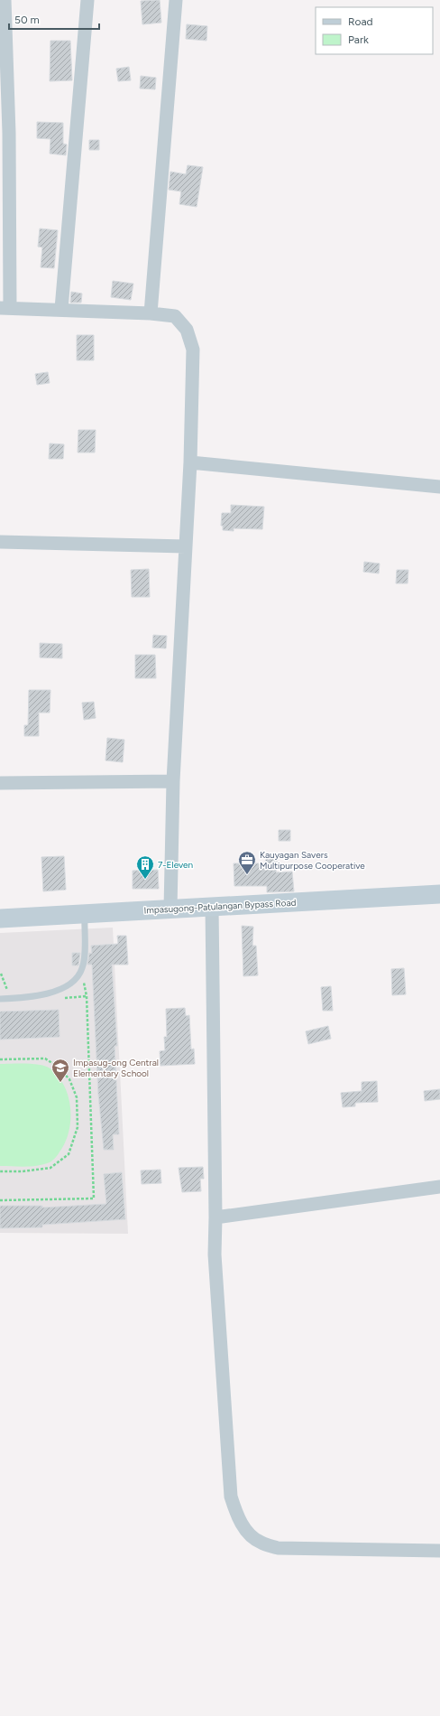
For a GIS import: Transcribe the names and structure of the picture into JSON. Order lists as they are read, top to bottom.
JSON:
{
  "streets": {
    "main road": ["Impasugong-Patulangan Bypass Road"]
  },
  "places": {
    "office": ["Kauyagan Savers Multipurpose Cooperative"],
    "building": ["7-Eleven"],
    "school or university": ["Impasug-ong Central Elementary School"]
  },
  "legend": ["Road", "Park"],
  "scale_bar": "50 m"
}
